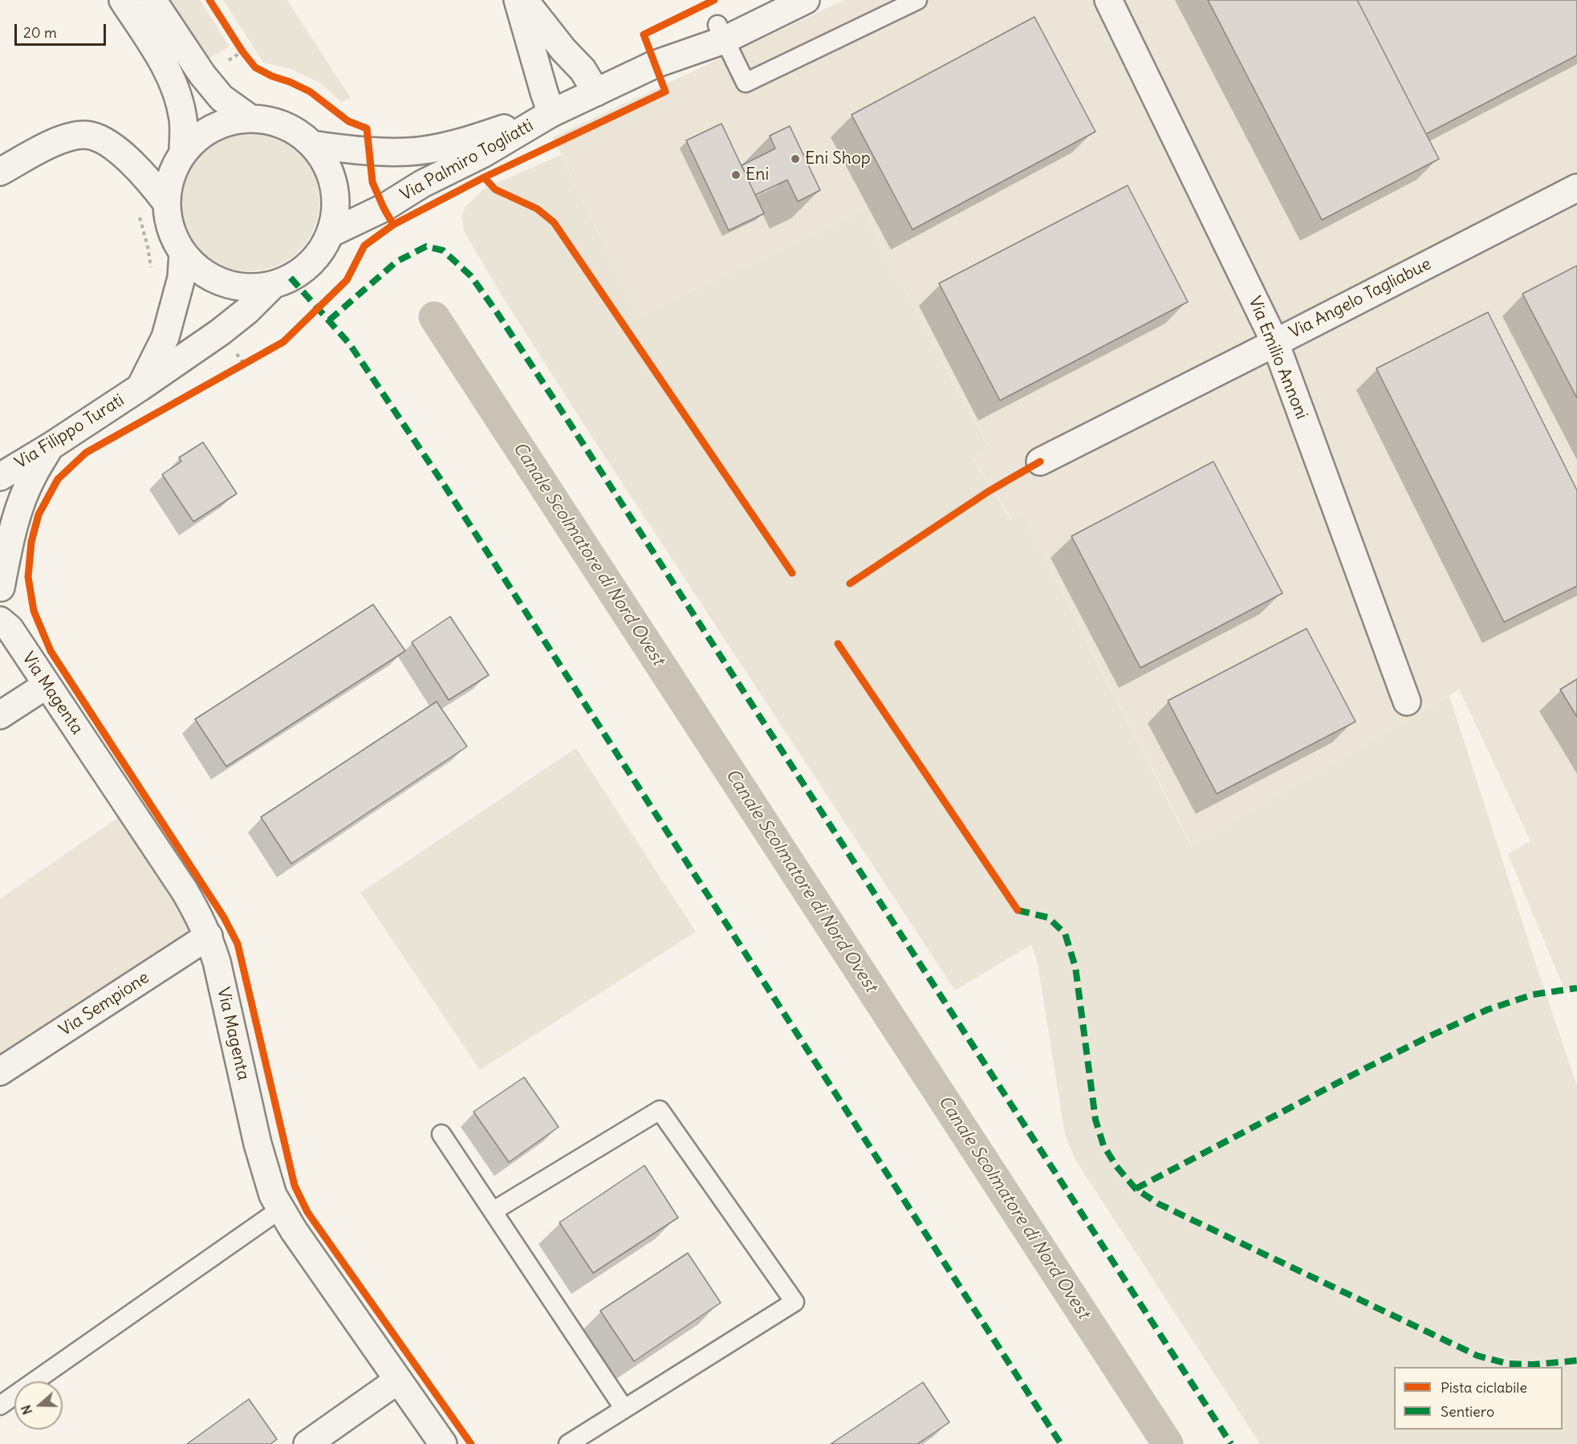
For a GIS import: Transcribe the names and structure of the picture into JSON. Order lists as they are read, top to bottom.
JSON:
{
  "streets": {
    "street": [
      "Via Palmiro Togliatti",
      "Via Angelo Tagliabue",
      "Via Emilio Annoni",
      "Via Filippo Turati",
      "Via Magenta",
      "Via Sempione"
    ]
  },
  "crossings": [
    ["Via Palmiro Togliatti", "Via Filippo Turati"],
    ["Via Angelo Tagliabue", "Via Emilio Annoni"],
    ["Via Filippo Turati", "Via Magenta"],
    ["Via Magenta", "Via Sempione"]
  ],
  "water": ["Canale Scolmatore di Nord Ovest"],
  "places": ["Eni Shop", "Eni"],
  "legend": ["Pista ciclabile", "Sentiero"],
  "scale_bar": "20 m",
  "north": "left"
}
